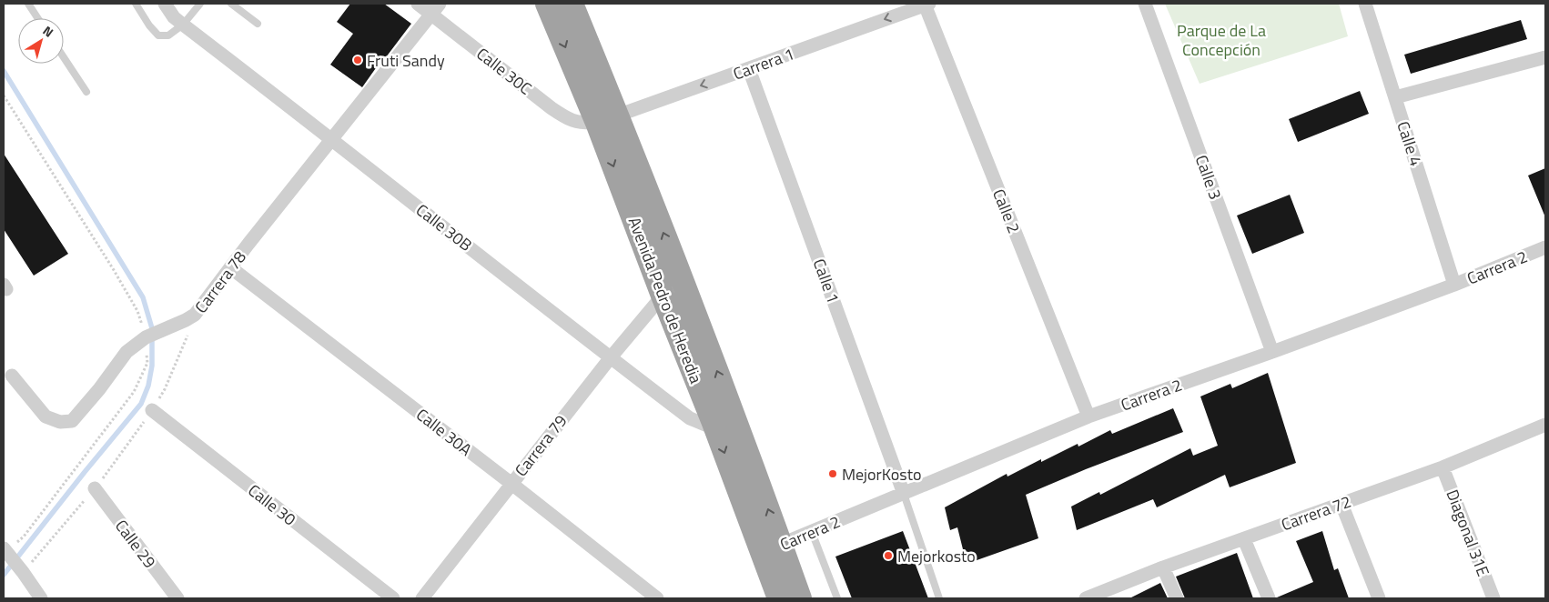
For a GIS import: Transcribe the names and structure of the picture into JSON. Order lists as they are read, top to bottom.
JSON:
{
  "streets": {
    "highway": ["Avenida Pedro de Heredia"],
    "street": [
      "Carrera 1",
      "Calle 30C",
      "Calle 4",
      "Calle 3",
      "Calle 2",
      "Calle 30B",
      "Carrera 2",
      "Calle 1",
      "Carrera 78",
      "Calle 30A",
      "Carrera 79",
      "Calle 30",
      "Carrera 72",
      "Diagonal 31E",
      "Calle 29"
    ]
  },
  "crossings": [
    ["Carrera 1", "Calle 30C"],
    ["Carrera 1", "Calle 2"],
    ["Carrera 1", "Calle 1"],
    ["Carrera 1", "Avenida Pedro de Heredia"],
    ["Calle 30C", "Carrera 78"],
    ["Calle 30C", "Avenida Pedro de Heredia"],
    ["Calle 4", "Carrera 2"],
    ["Calle 3", "Carrera 2"],
    ["Calle 2", "Carrera 2"],
    ["Calle 30B", "Carrera 78"],
    ["Calle 30B", "Avenida Pedro de Heredia"],
    ["Calle 30B", "Carrera 79"],
    ["Carrera 2", "Calle 1"],
    ["Carrera 2", "Avenida Pedro de Heredia"],
    ["Carrera 78", "Calle 30A"],
    ["Carrera 78", "Calle 30"],
    ["Carrera 78", "Calle 29"],
    ["Avenida Pedro de Heredia", "Carrera 79"],
    ["Calle 30A", "Carrera 79"],
    ["Carrera 72", "Diagonal 31E"]
  ],
  "one_way": ["Carrera 1"],
  "parks": ["Parque de La Concepción"],
  "places": ["Fruti Sandy", "MejorKosto", "Mejorkosto"],
  "north": "top right"
}
